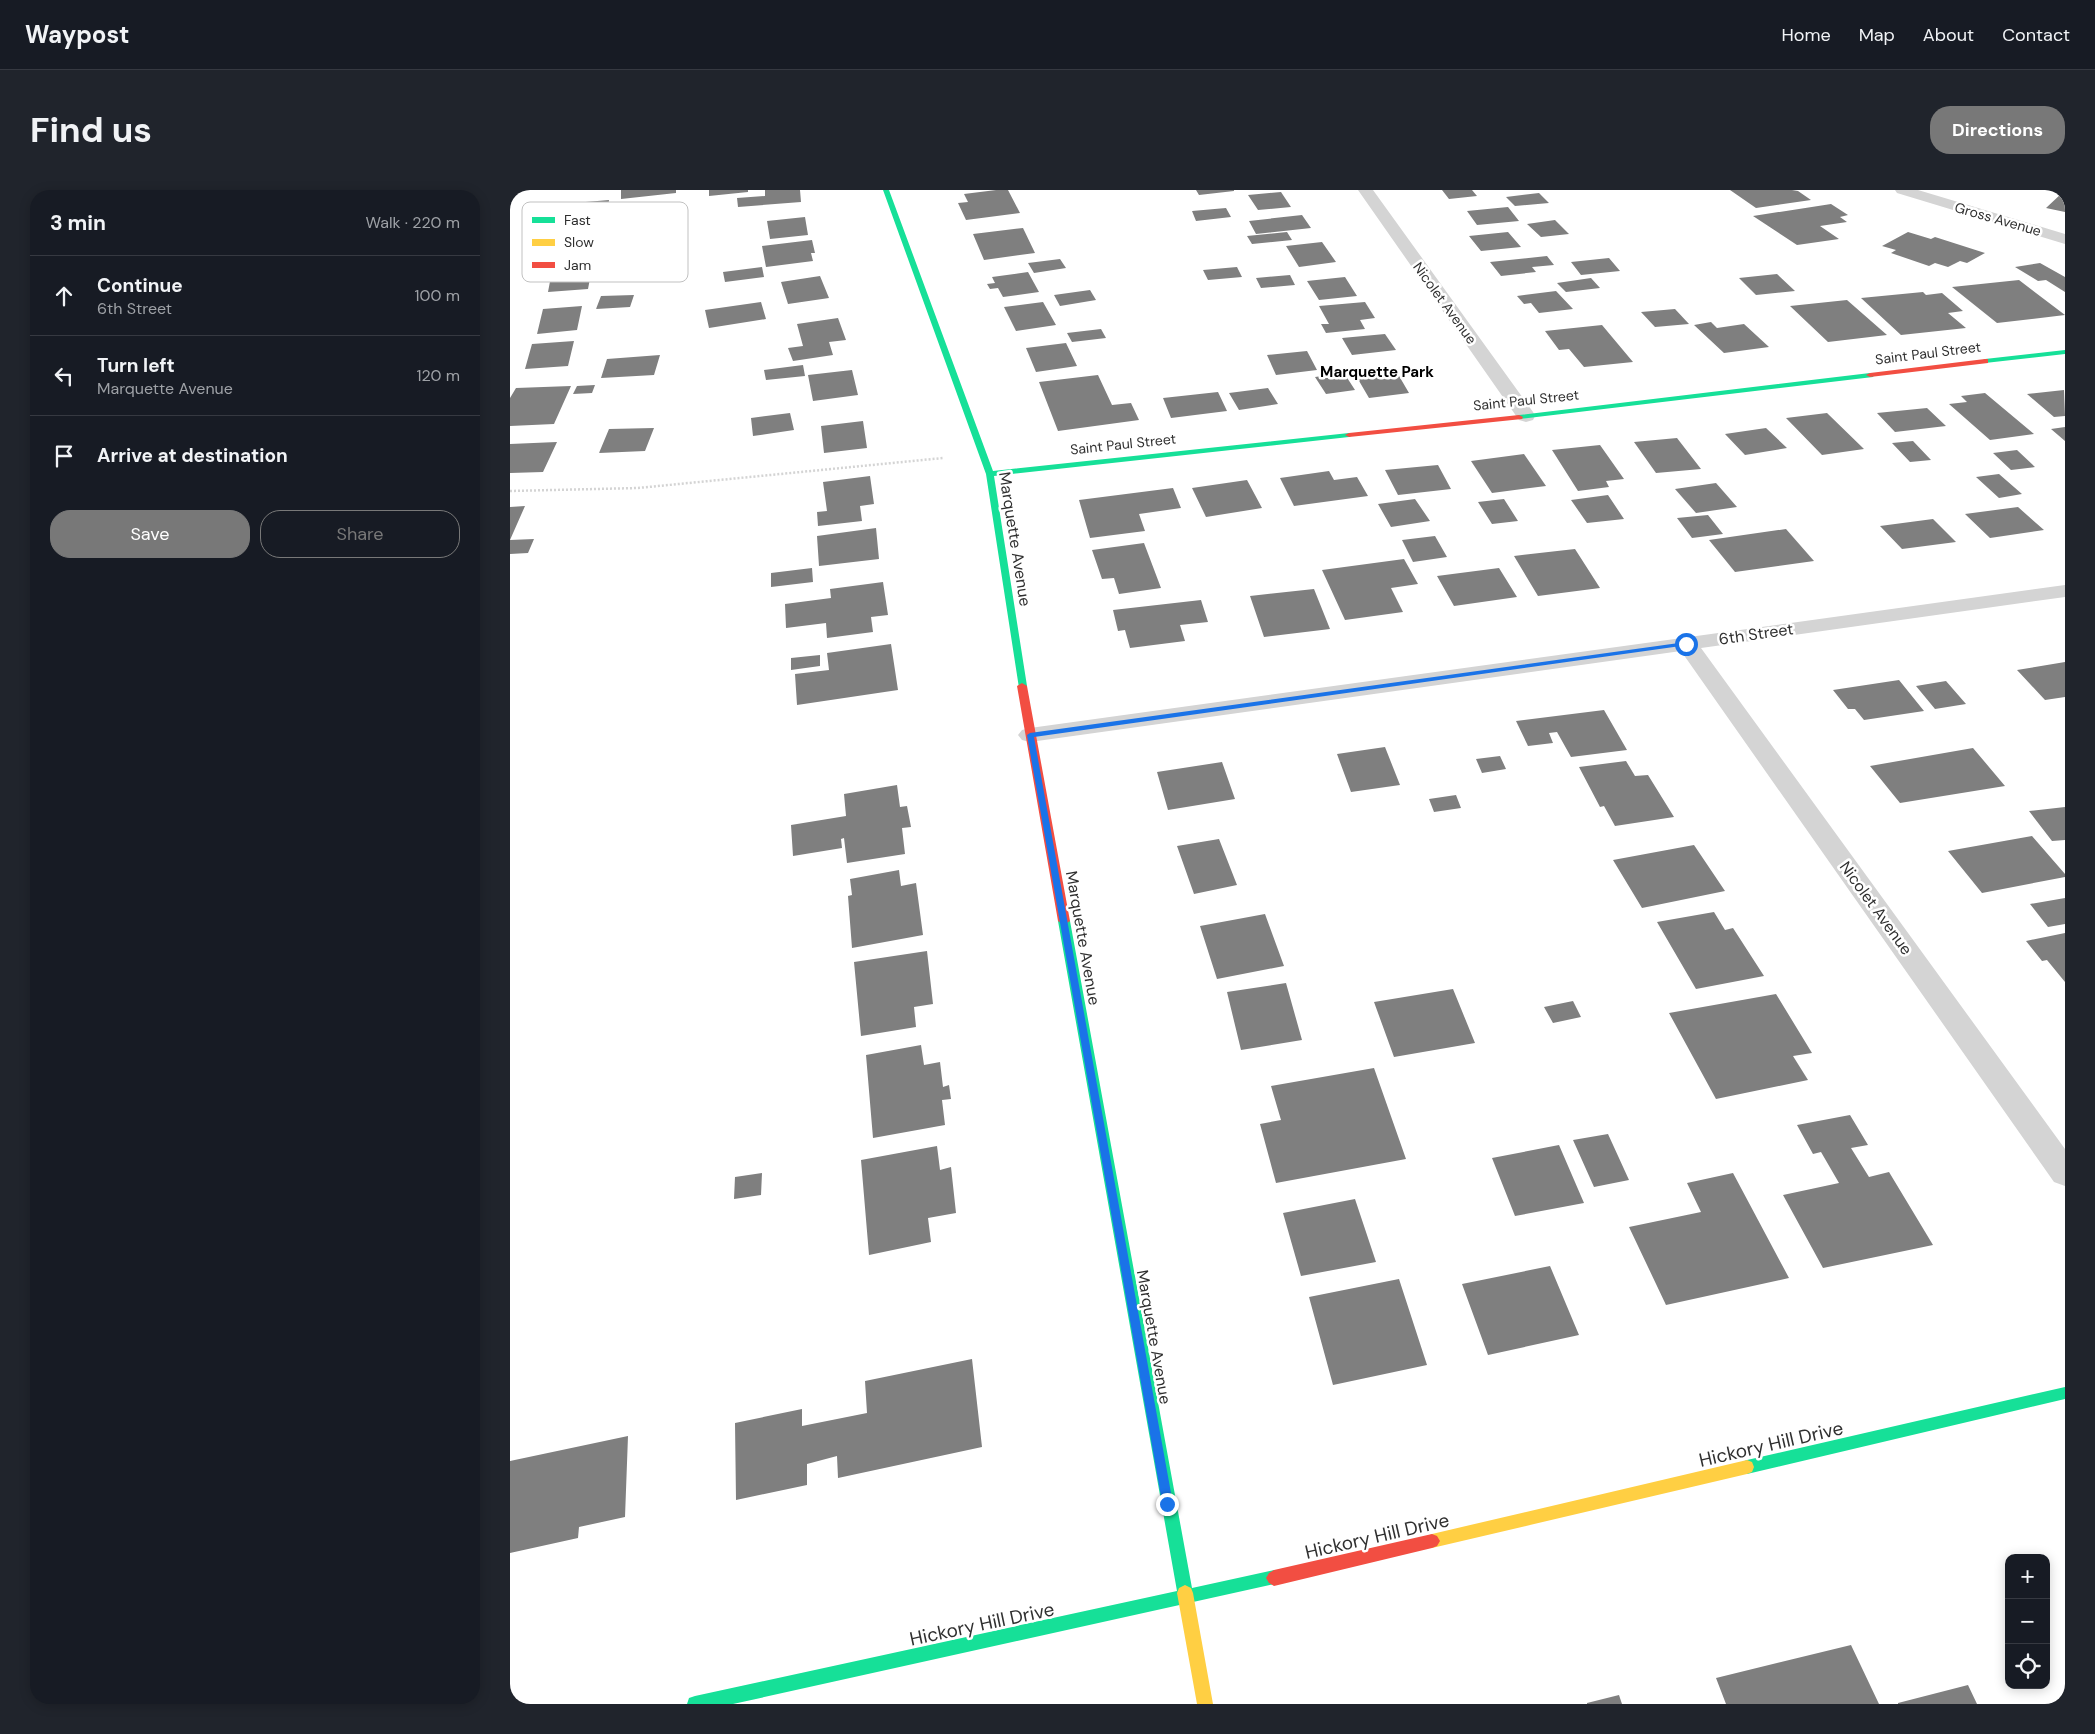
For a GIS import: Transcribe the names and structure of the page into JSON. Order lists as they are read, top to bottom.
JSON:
{
  "streets": {
    "street": [
      "Gross Avenue",
      "Nicolet Avenue",
      "Saint Paul Street",
      "Marquette Avenue",
      "6th Street",
      "Hickory Hill Drive"
    ]
  },
  "crossings": [
    ["Nicolet Avenue", "Saint Paul Street"],
    ["Nicolet Avenue", "6th Street"],
    ["Saint Paul Street", "Marquette Avenue"],
    ["Marquette Avenue", "6th Street"],
    ["Marquette Avenue", "Hickory Hill Drive"]
  ],
  "districts": ["Marquette Park"],
  "legend": ["Fast", "Slow", "Jam"],
  "page": {
    "header": "Waypost",
    "nav": [
      "Home",
      "Map",
      "About",
      "Contact"
    ],
    "buttons": [
      "Directions",
      ["Save", "Share"]
    ],
    "title": "Find us",
    "heading": ["3 min", "Walk · 220 m"],
    "list": [
      ["Continue", "6th Street", "100 m"],
      ["Turn left", "Marquette Avenue", "120 m"],
      "Arrive at destination"
    ],
    "map_buttons": ["+", "−"]
  }
}
